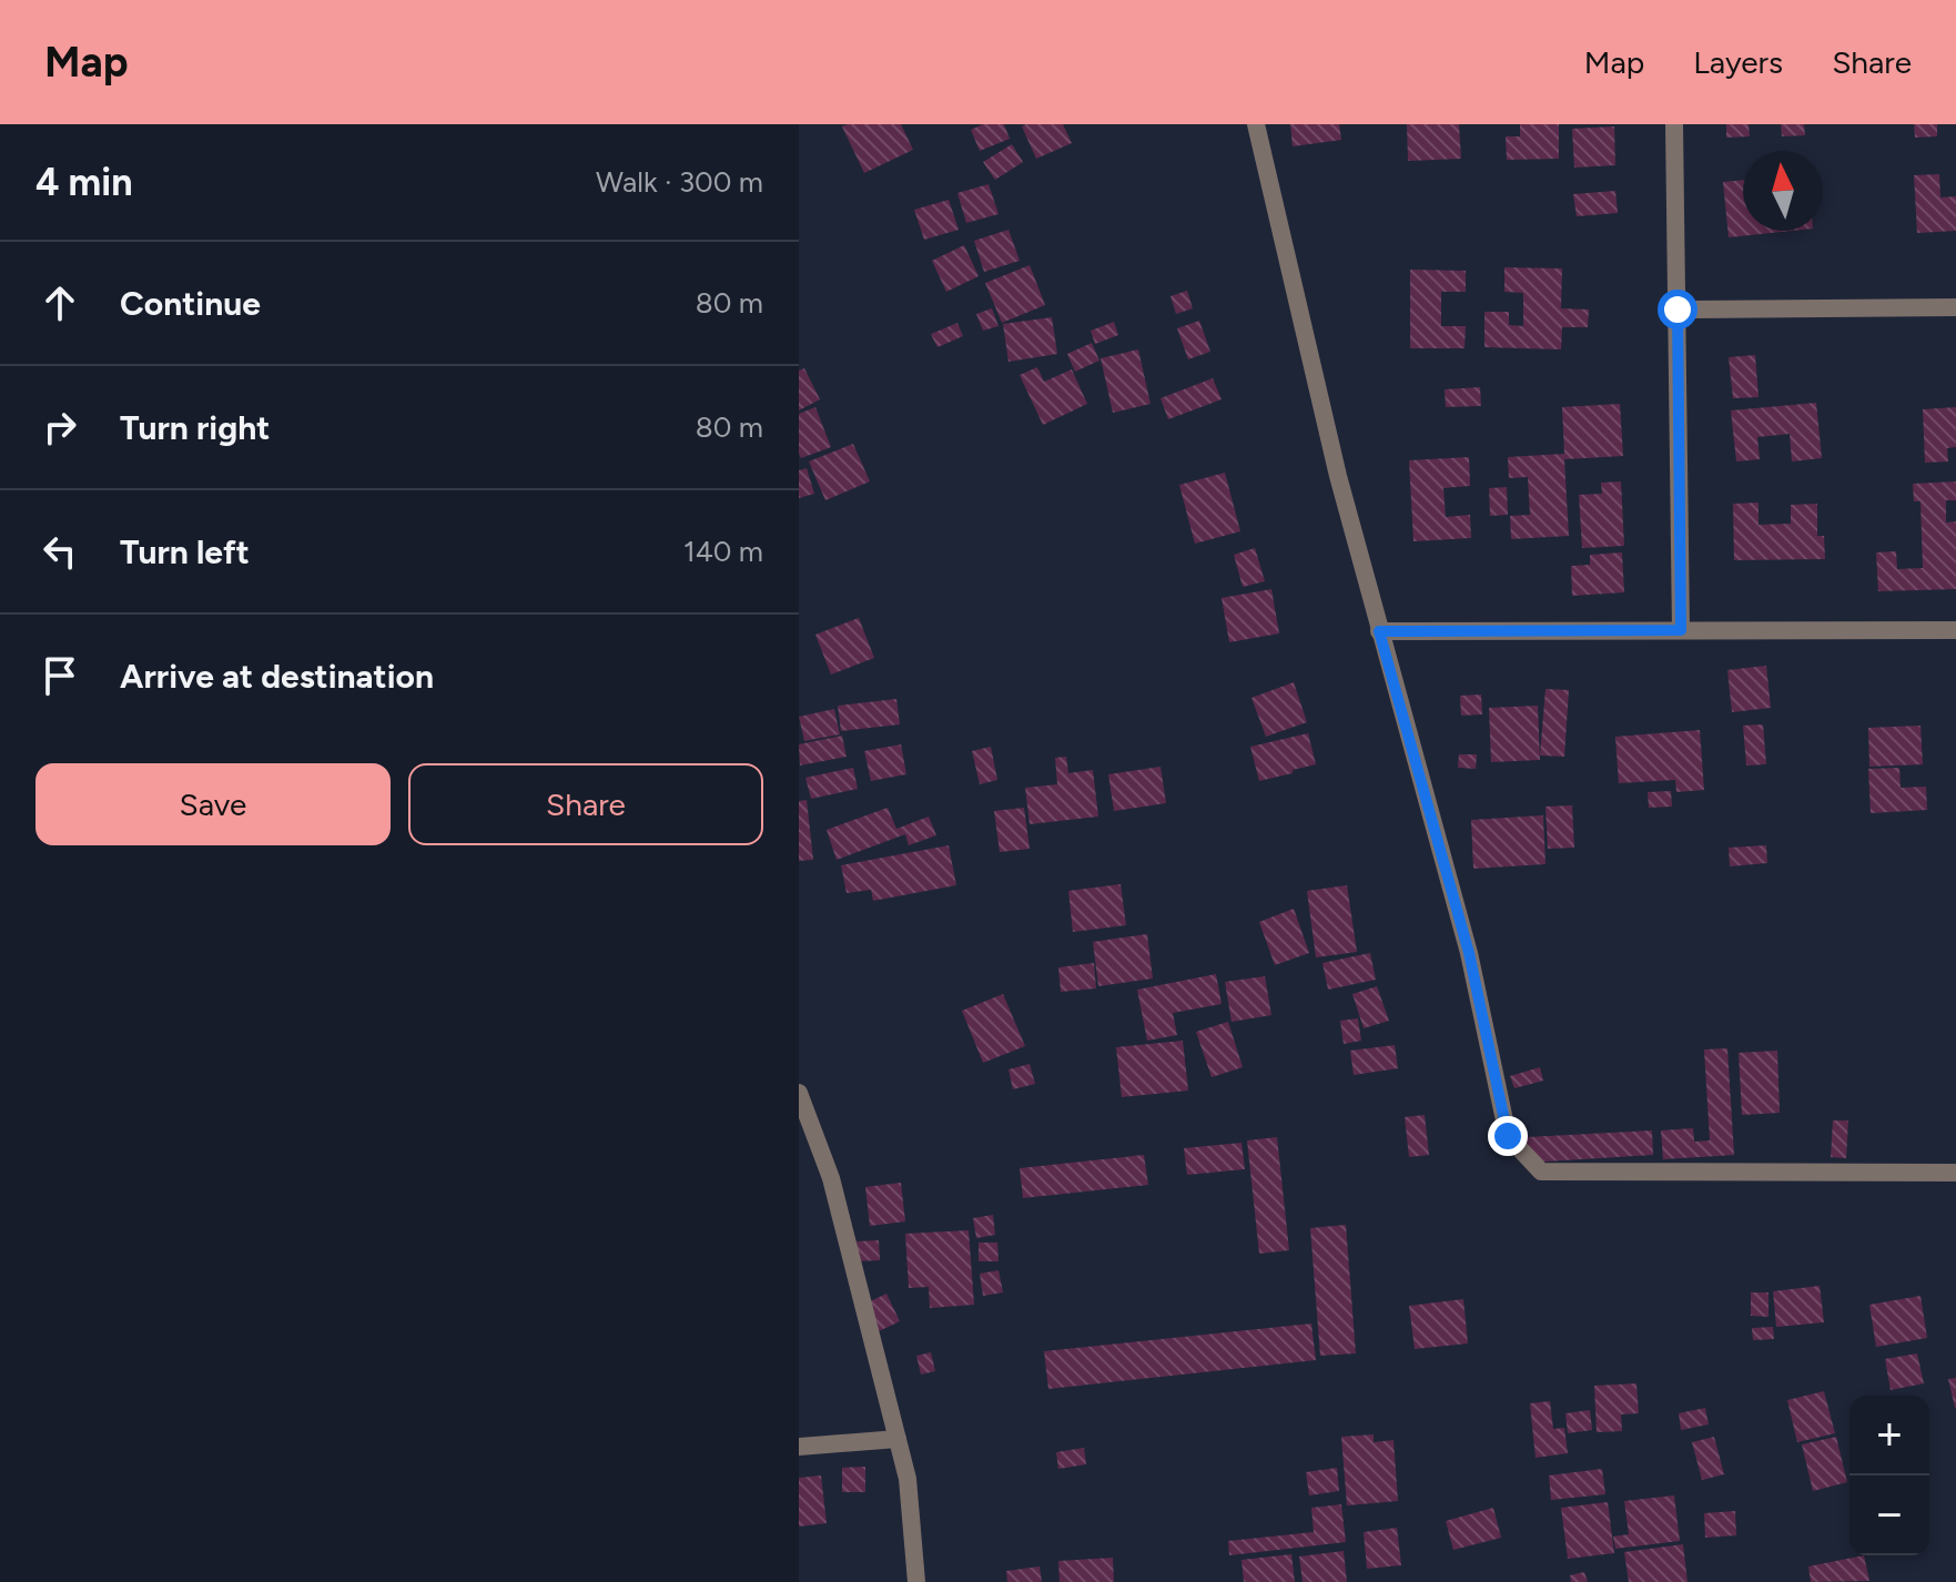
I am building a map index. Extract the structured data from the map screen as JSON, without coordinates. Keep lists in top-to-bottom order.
{
  "north": "top",
  "page": {
    "header": "Map",
    "nav": ["Map", "Layers", "Share"],
    "heading": ["4 min", "Walk · 300 m"],
    "list": [
      ["Continue", "80 m"],
      ["Turn right", "80 m"],
      ["Turn left", "140 m"],
      "Arrive at destination"
    ],
    "buttons": ["Save", "Share"],
    "map_buttons": ["+", "−"]
  }
}
